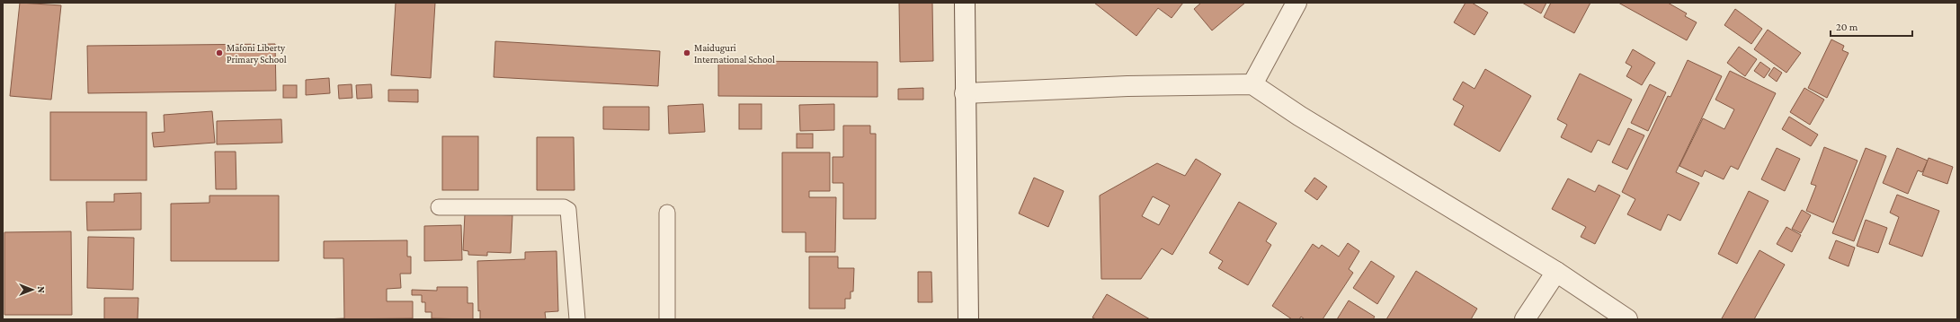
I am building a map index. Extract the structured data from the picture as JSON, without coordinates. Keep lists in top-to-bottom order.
{
  "places": ["Mafoni Liberty Primary School", "Maiduguri International School"],
  "scale_bar": "20 m",
  "north": "right"
}
